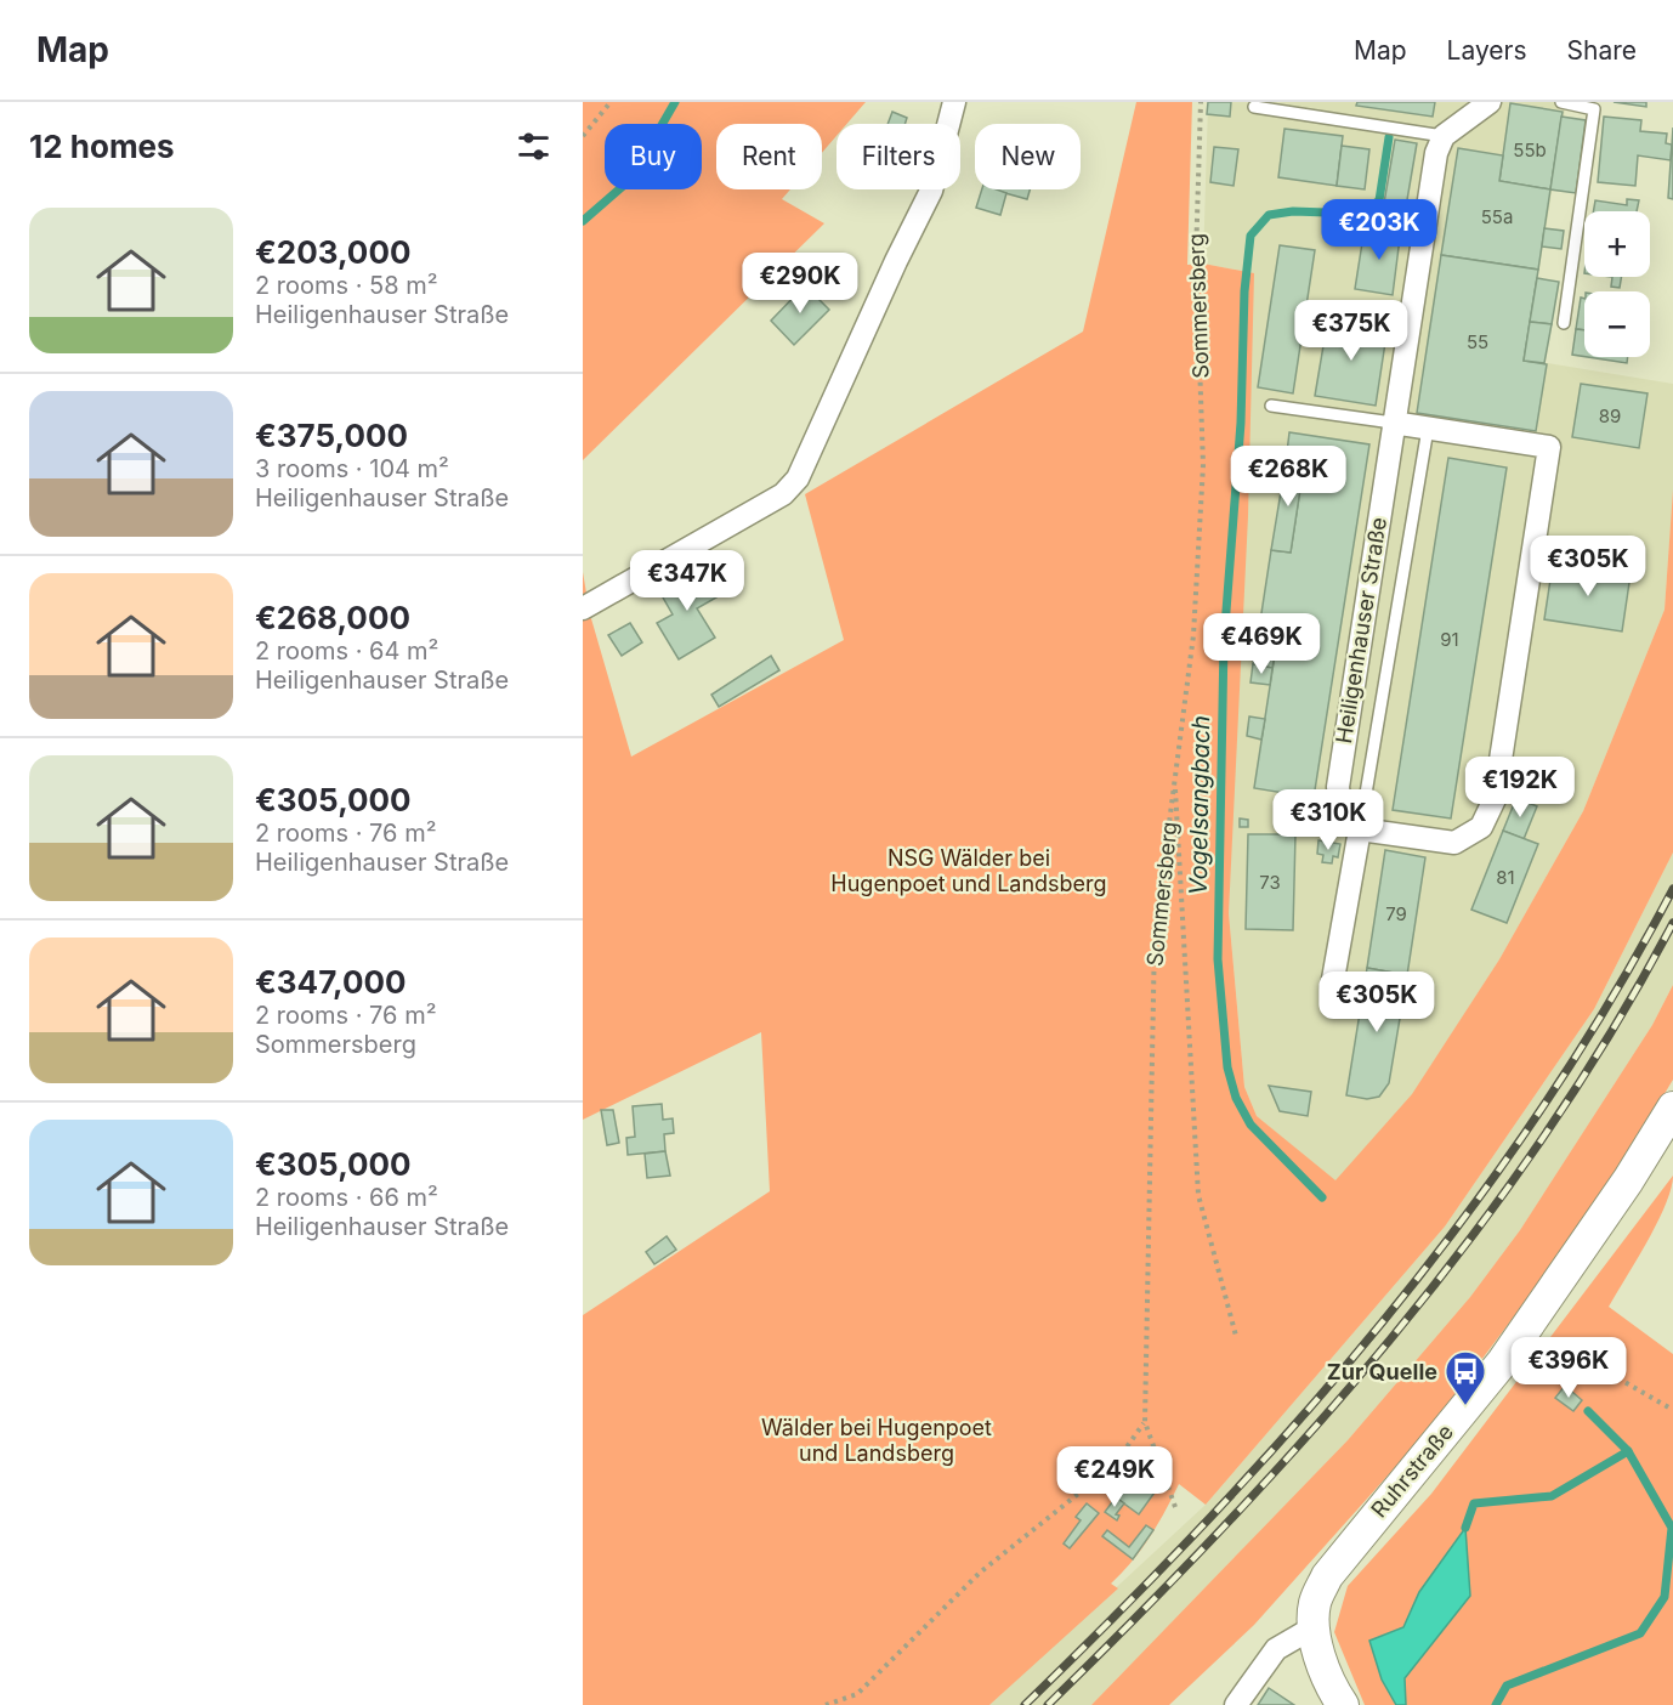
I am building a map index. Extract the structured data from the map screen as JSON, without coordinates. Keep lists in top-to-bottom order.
{
  "streets": {
    "main road": ["Ruhrstraße"],
    "street": ["Heiligenhauser Straße"],
    "path": ["Sommersberg"]
  },
  "water": ["Vogelsangbach"],
  "parks": ["NSG Wälder bei Hugenpoet und Landsberg", "Wälder bei Hugenpoet und Landsberg"],
  "places": {
    "bus stop": ["Zur Quelle"]
  },
  "house_numbers": [
    "55b",
    "55a",
    "55",
    "89",
    "91",
    "81",
    "73",
    "79"
  ],
  "page": {
    "header": "Map",
    "nav": ["Map", "Layers", "Share"],
    "heading": "12 homes",
    "chip": [
      "Buy",
      "Rent",
      "Filters",
      "New"
    ],
    "list": [
      {
        "name": "€203,000",
        "note": "2 rooms · 58 m² · Heiligenhauser Straße"
      },
      {
        "name": "€375,000",
        "note": "3 rooms · 104 m² · Heiligenhauser Straße"
      },
      {
        "name": "€268,000",
        "note": "2 rooms · 64 m² · Heiligenhauser Straße"
      },
      {
        "name": "€305,000",
        "note": "2 rooms · 76 m² · Heiligenhauser Straße"
      },
      {
        "name": "€347,000",
        "note": "2 rooms · 76 m² · Sommersberg"
      },
      {
        "name": "€305,000",
        "note": "2 rooms · 66 m² · Heiligenhauser Straße"
      }
    ],
    "price": [
      "€203K",
      "€290K",
      "€375K",
      "€268K",
      "€305K",
      "€347K",
      "€469K",
      "€192K",
      "€310K",
      "€305K",
      "€396K",
      "€249K"
    ],
    "map_buttons": ["+", "−"]
  }
}
